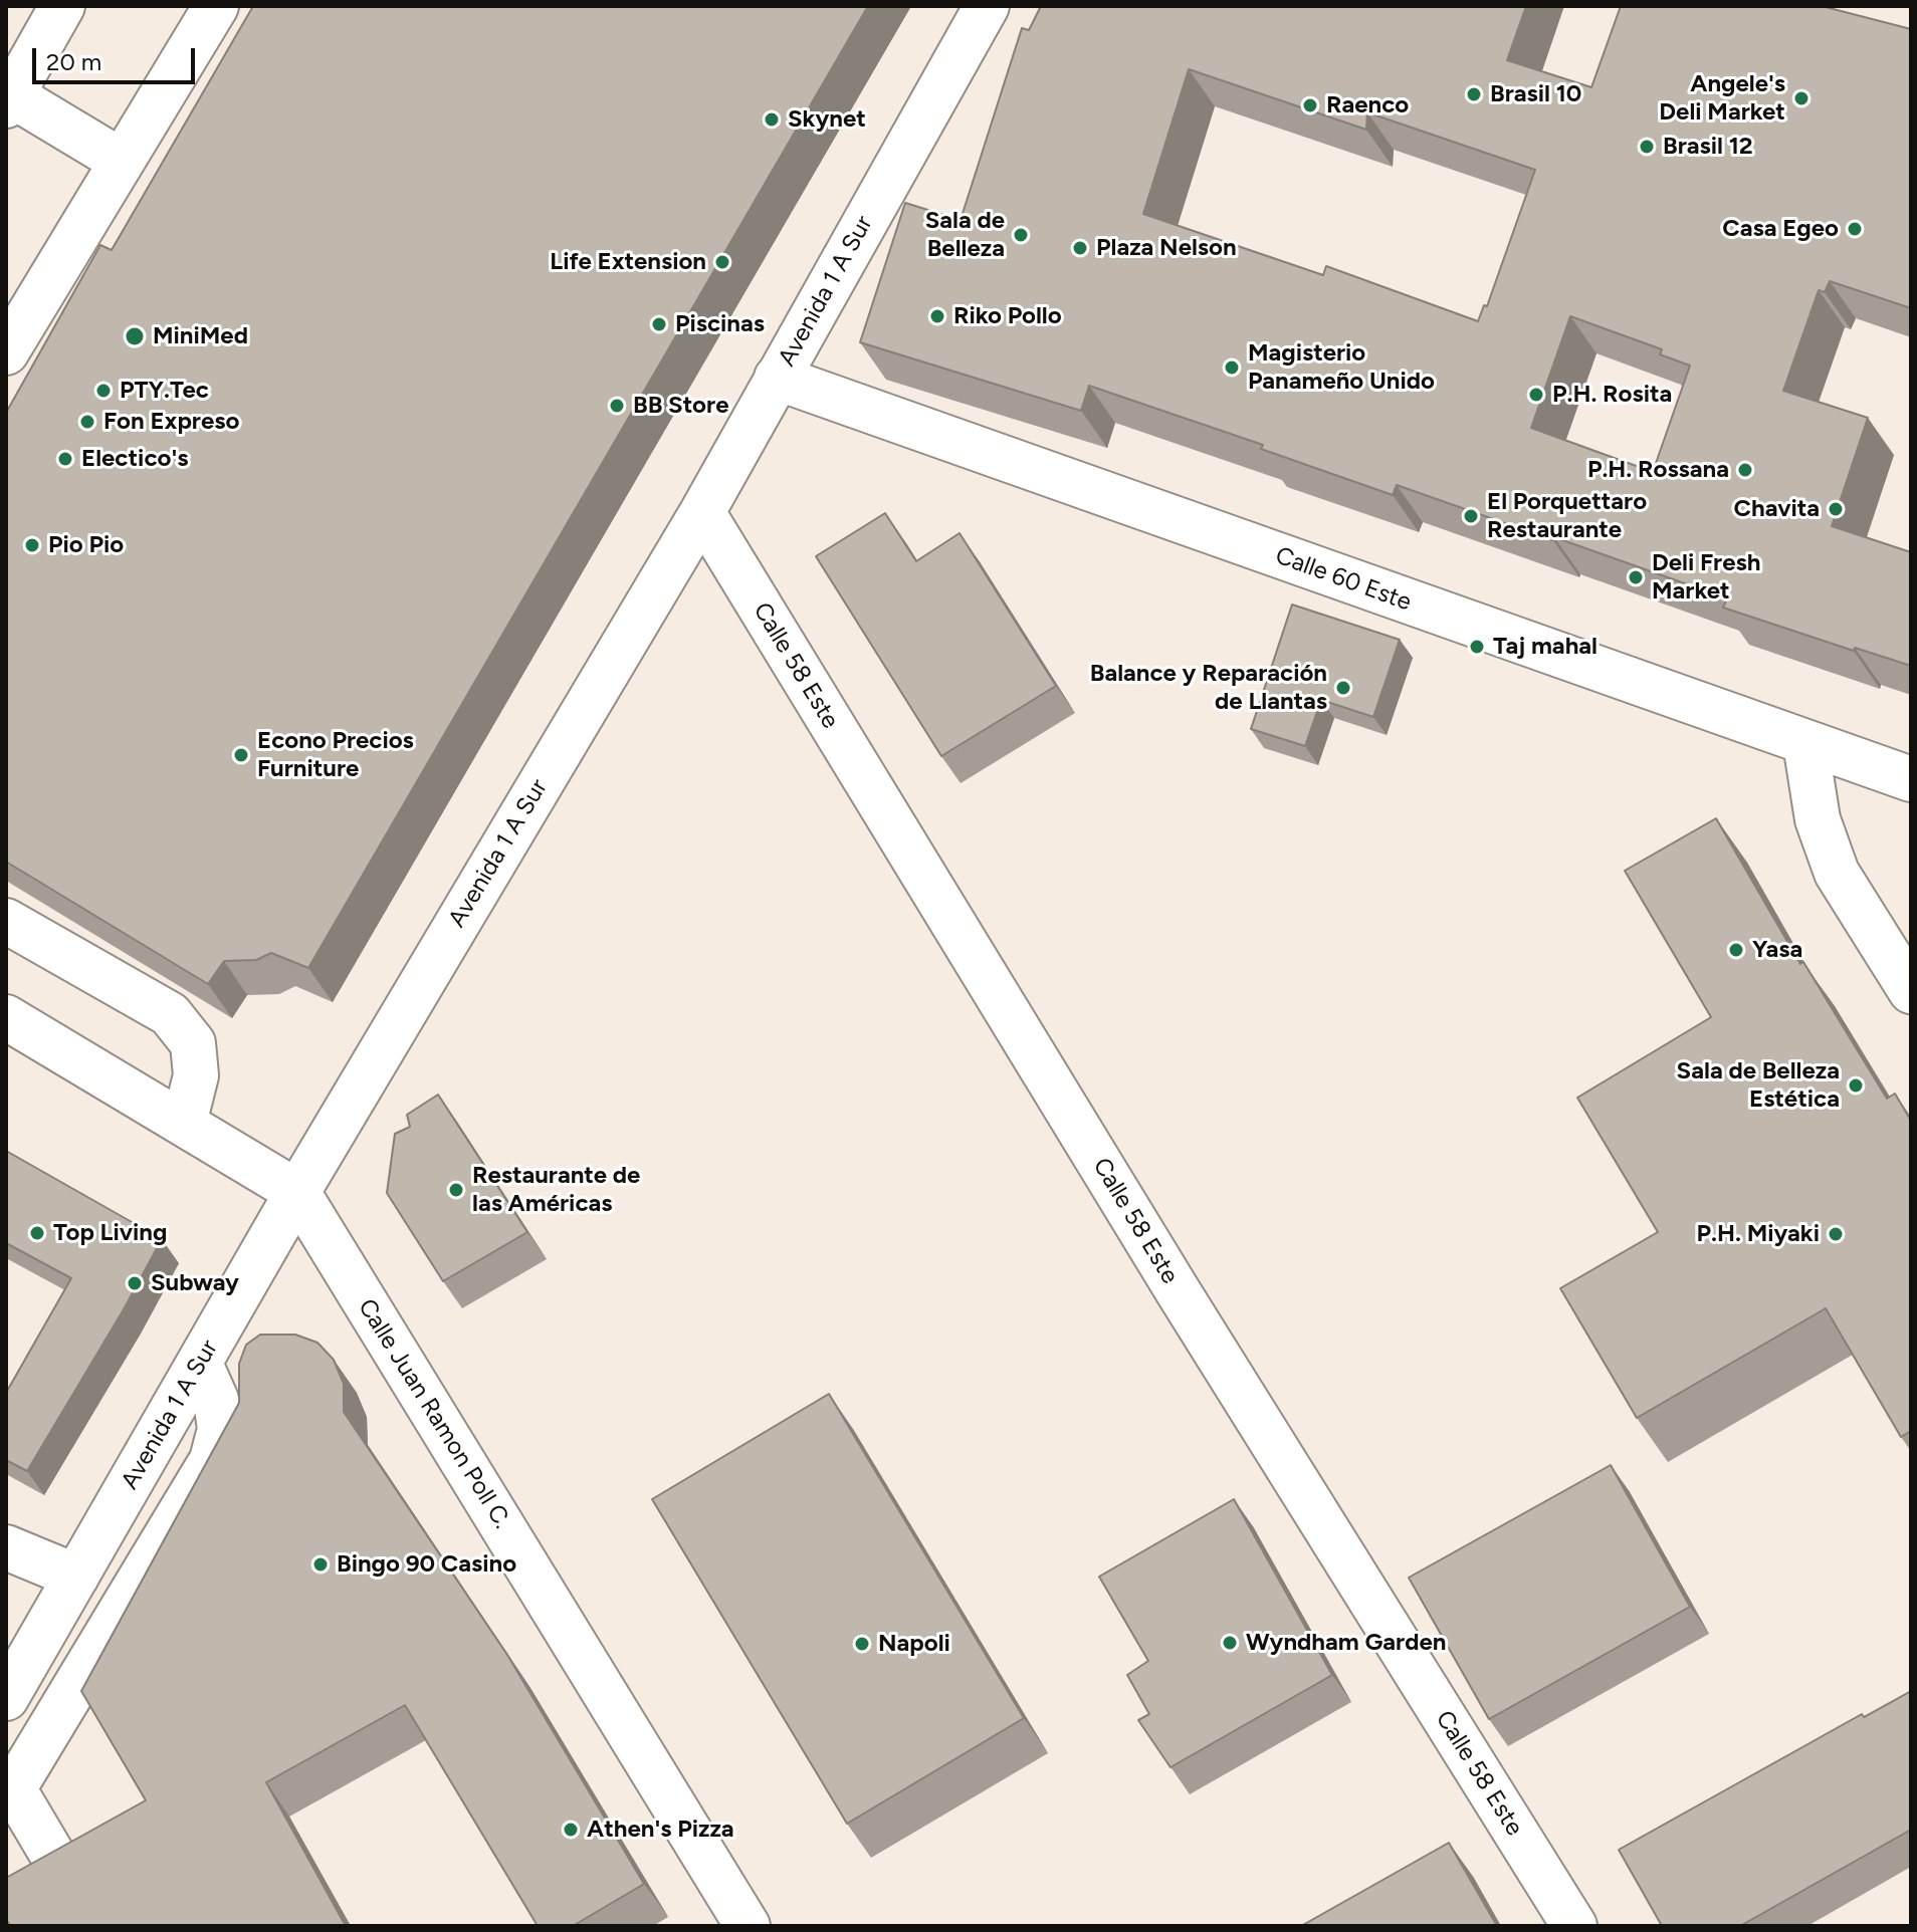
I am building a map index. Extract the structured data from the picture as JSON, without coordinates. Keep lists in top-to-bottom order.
{
  "streets": {
    "street": [
      "Avenida 1 A Sur",
      "Calle 60 Este",
      "Calle 58 Este",
      "Calle Juan Ramon Poll C."
    ]
  },
  "crossings": [
    ["Avenida 1 A Sur", "Calle 60 Este"],
    ["Avenida 1 A Sur", "Calle 58 Este"],
    ["Avenida 1 A Sur", "Calle Juan Ramon Poll C."]
  ],
  "places": [
    "Brasil 10",
    "Angele's Deli Market",
    "Raenco",
    "Skynet",
    "Brasil 12",
    "Casa Egeo",
    "Sala de Belleza",
    "Plaza Nelson",
    "Life Extension",
    "Riko Pollo",
    "Piscinas",
    "MiniMed",
    "Magisterio Panameño Unido",
    "PTY.Tec",
    "P.H. Rosita",
    "BB Store",
    "Fon Expreso",
    "Electico's",
    "P.H. Rossana",
    "Chavita",
    "El Porquettaro Restaurante",
    "Pio Pio",
    "Deli Fresh Market",
    "Taj mahal",
    "Balance y Reparación de Llantas",
    "Econo Precios Furniture",
    "Yasa",
    "Sala de Belleza Estética",
    "Restaurante de las Américas",
    "Top Living",
    "P.H. Miyaki",
    "Subway",
    "Bingo 90 Casino",
    "Wyndham Garden",
    "Napoli",
    "Athen's Pizza"
  ],
  "scale_bar": "20 m"
}
